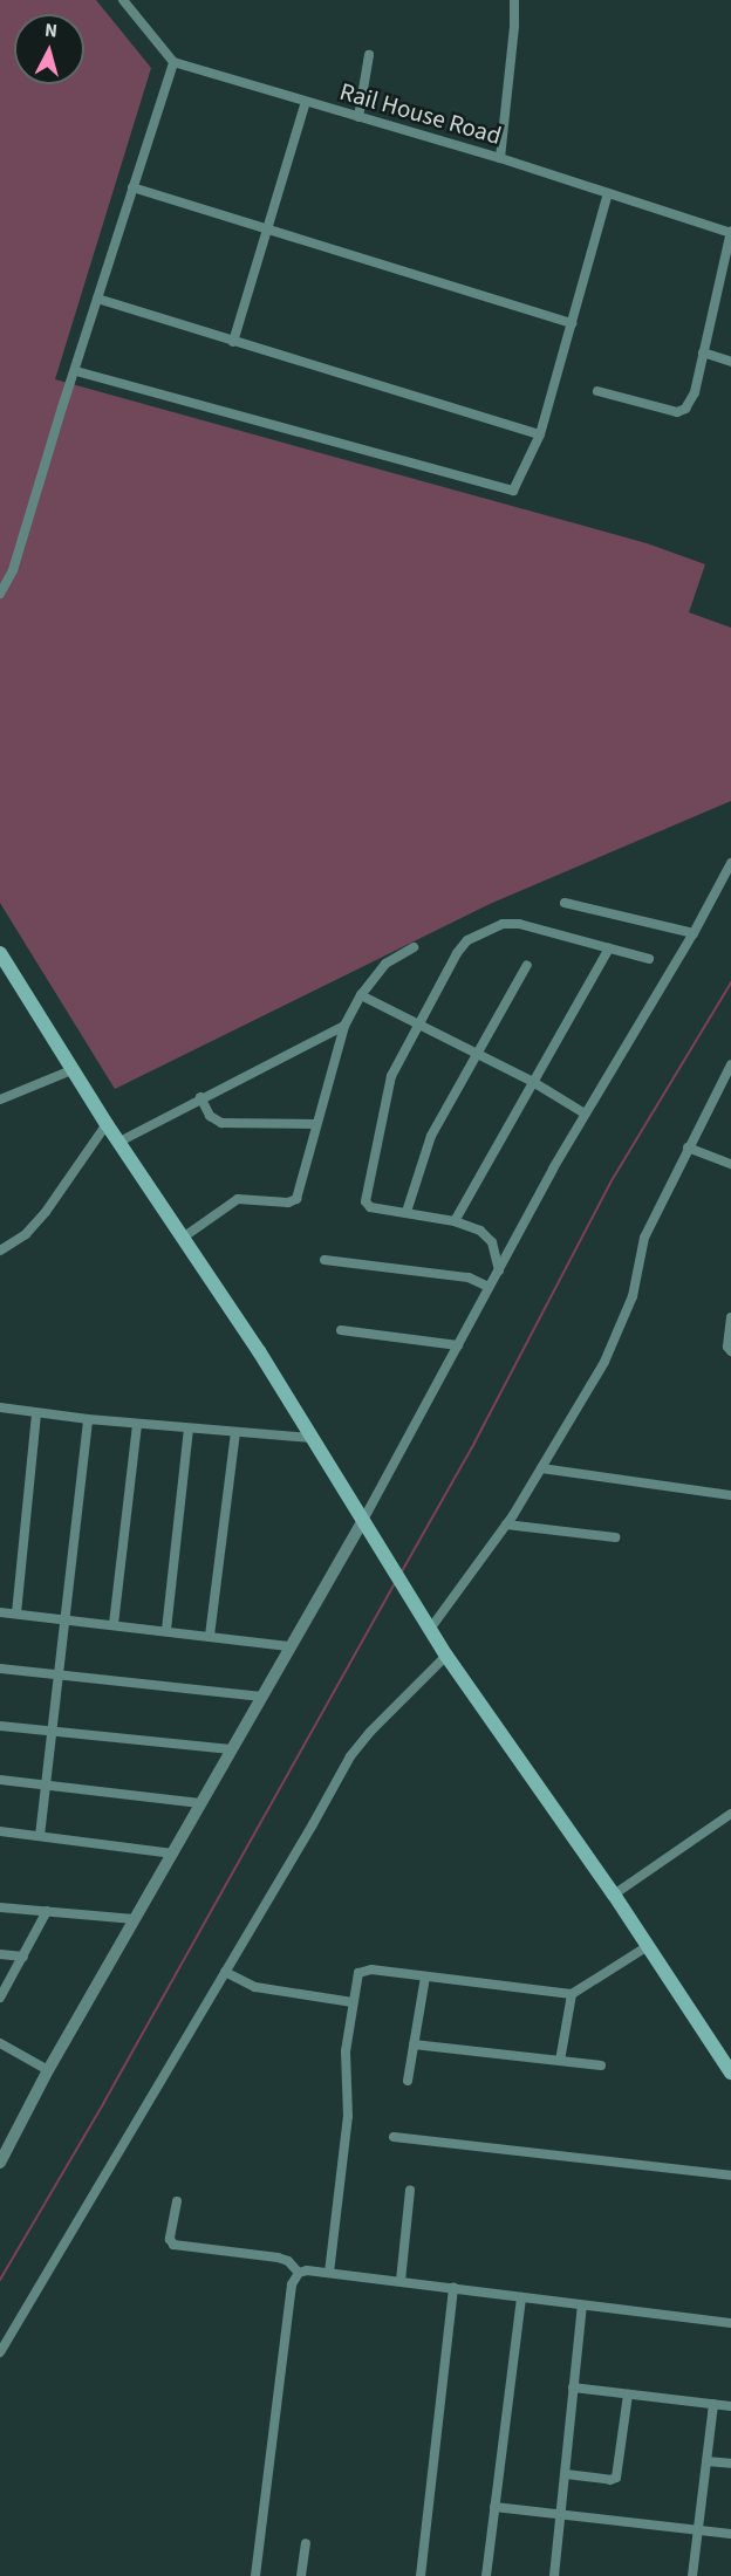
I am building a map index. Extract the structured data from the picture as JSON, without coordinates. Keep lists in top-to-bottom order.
{
  "streets": {
    "street": ["Rail House Road"]
  },
  "north": "top"
}
